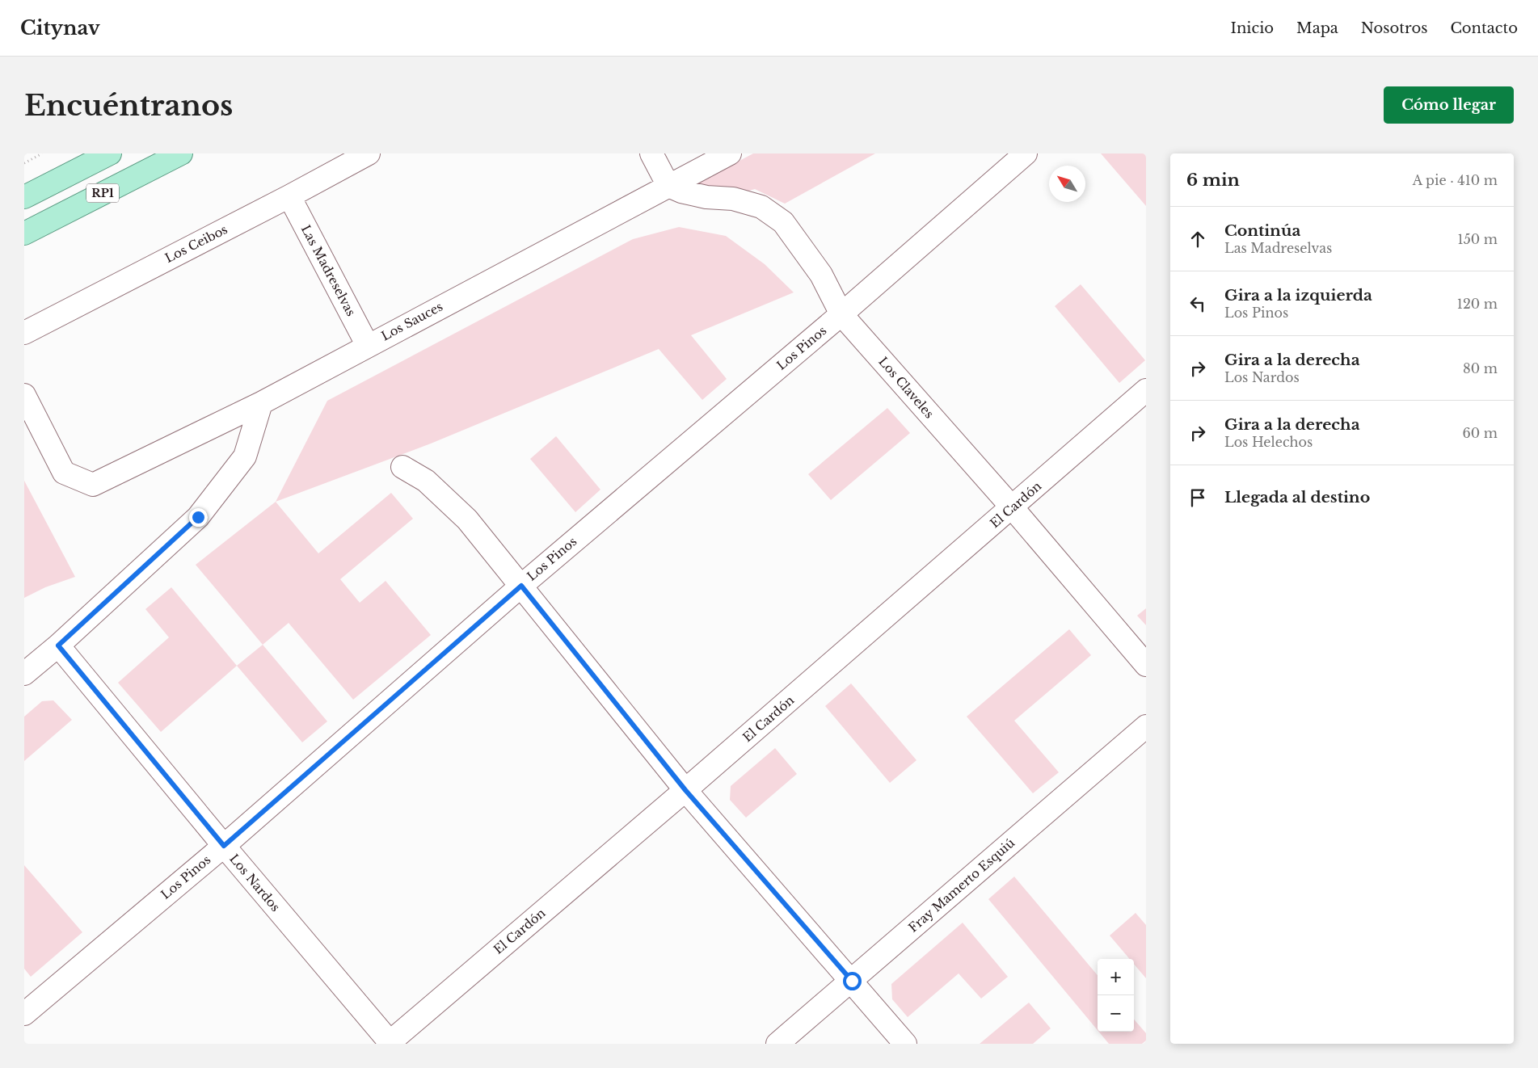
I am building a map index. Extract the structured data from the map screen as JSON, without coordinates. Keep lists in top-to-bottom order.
{
  "streets": {
    "main road": ["RP1"],
    "street": [
      "Los Ceibos",
      "Las Madreselvas",
      "Los Sauces",
      "Los Pinos",
      "Los Claveles",
      "El Cardón",
      "Los Nardos",
      "Fray Mamerto Esquiú"
    ]
  },
  "crossings": [
    ["Los Ceibos", "Las Madreselvas"],
    ["Las Madreselvas", "Los Sauces"],
    ["Los Sauces", "Los Claveles"],
    ["Los Pinos", "Los Claveles"],
    ["Los Pinos", "Los Nardos"],
    ["Los Claveles", "El Cardón"],
    ["El Cardón", "Los Nardos"]
  ],
  "north": "top left",
  "page": {
    "header": "Citynav",
    "nav": [
      "Inicio",
      "Mapa",
      "Nosotros",
      "Contacto"
    ],
    "buttons": "Cómo llegar",
    "title": "Encuéntranos",
    "heading": ["6 min", "A pie · 410 m"],
    "list": [
      ["Continúa", "Las Madreselvas", "150 m"],
      ["Gira a la izquierda", "Los Pinos", "120 m"],
      ["Gira a la derecha", "Los Nardos", "80 m"],
      ["Gira a la derecha", "Los Helechos", "60 m"],
      "Llegada al destino"
    ],
    "map_buttons": ["+", "−"]
  }
}
